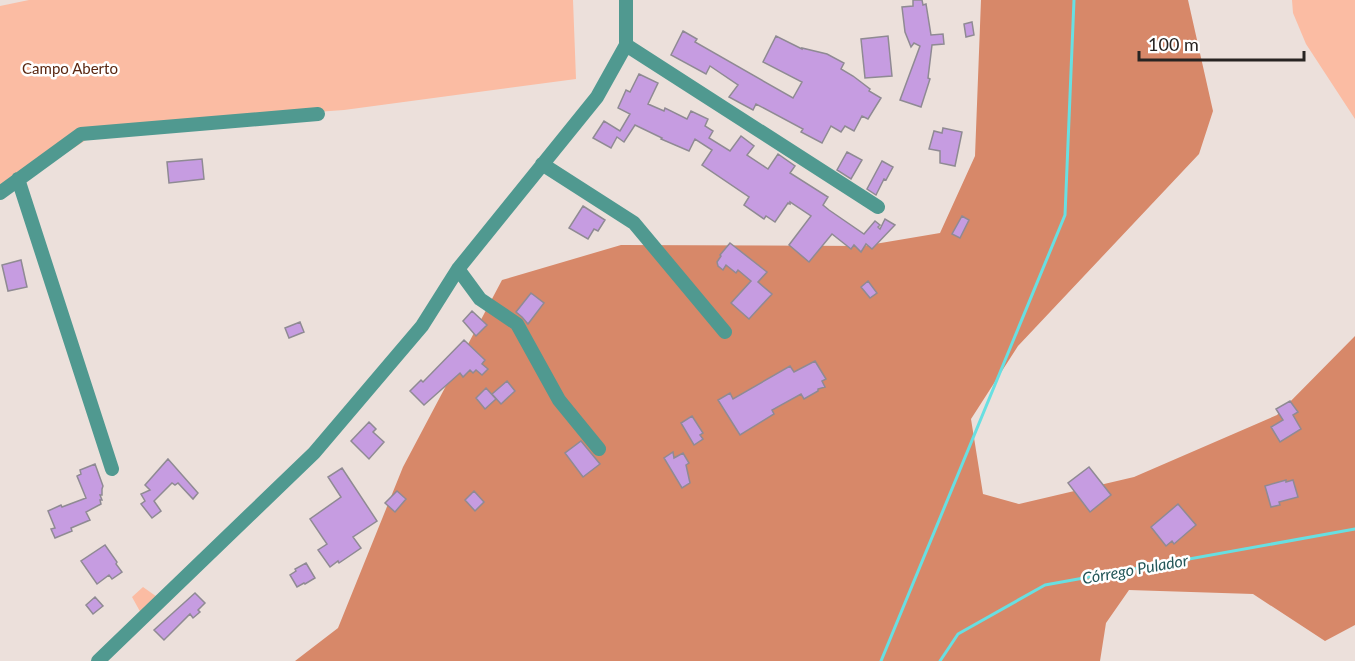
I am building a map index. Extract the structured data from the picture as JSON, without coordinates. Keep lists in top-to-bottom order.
{
  "water": ["Córrego Pulador"],
  "parks": ["Campo Aberto"],
  "scale_bar": "100 m"
}
